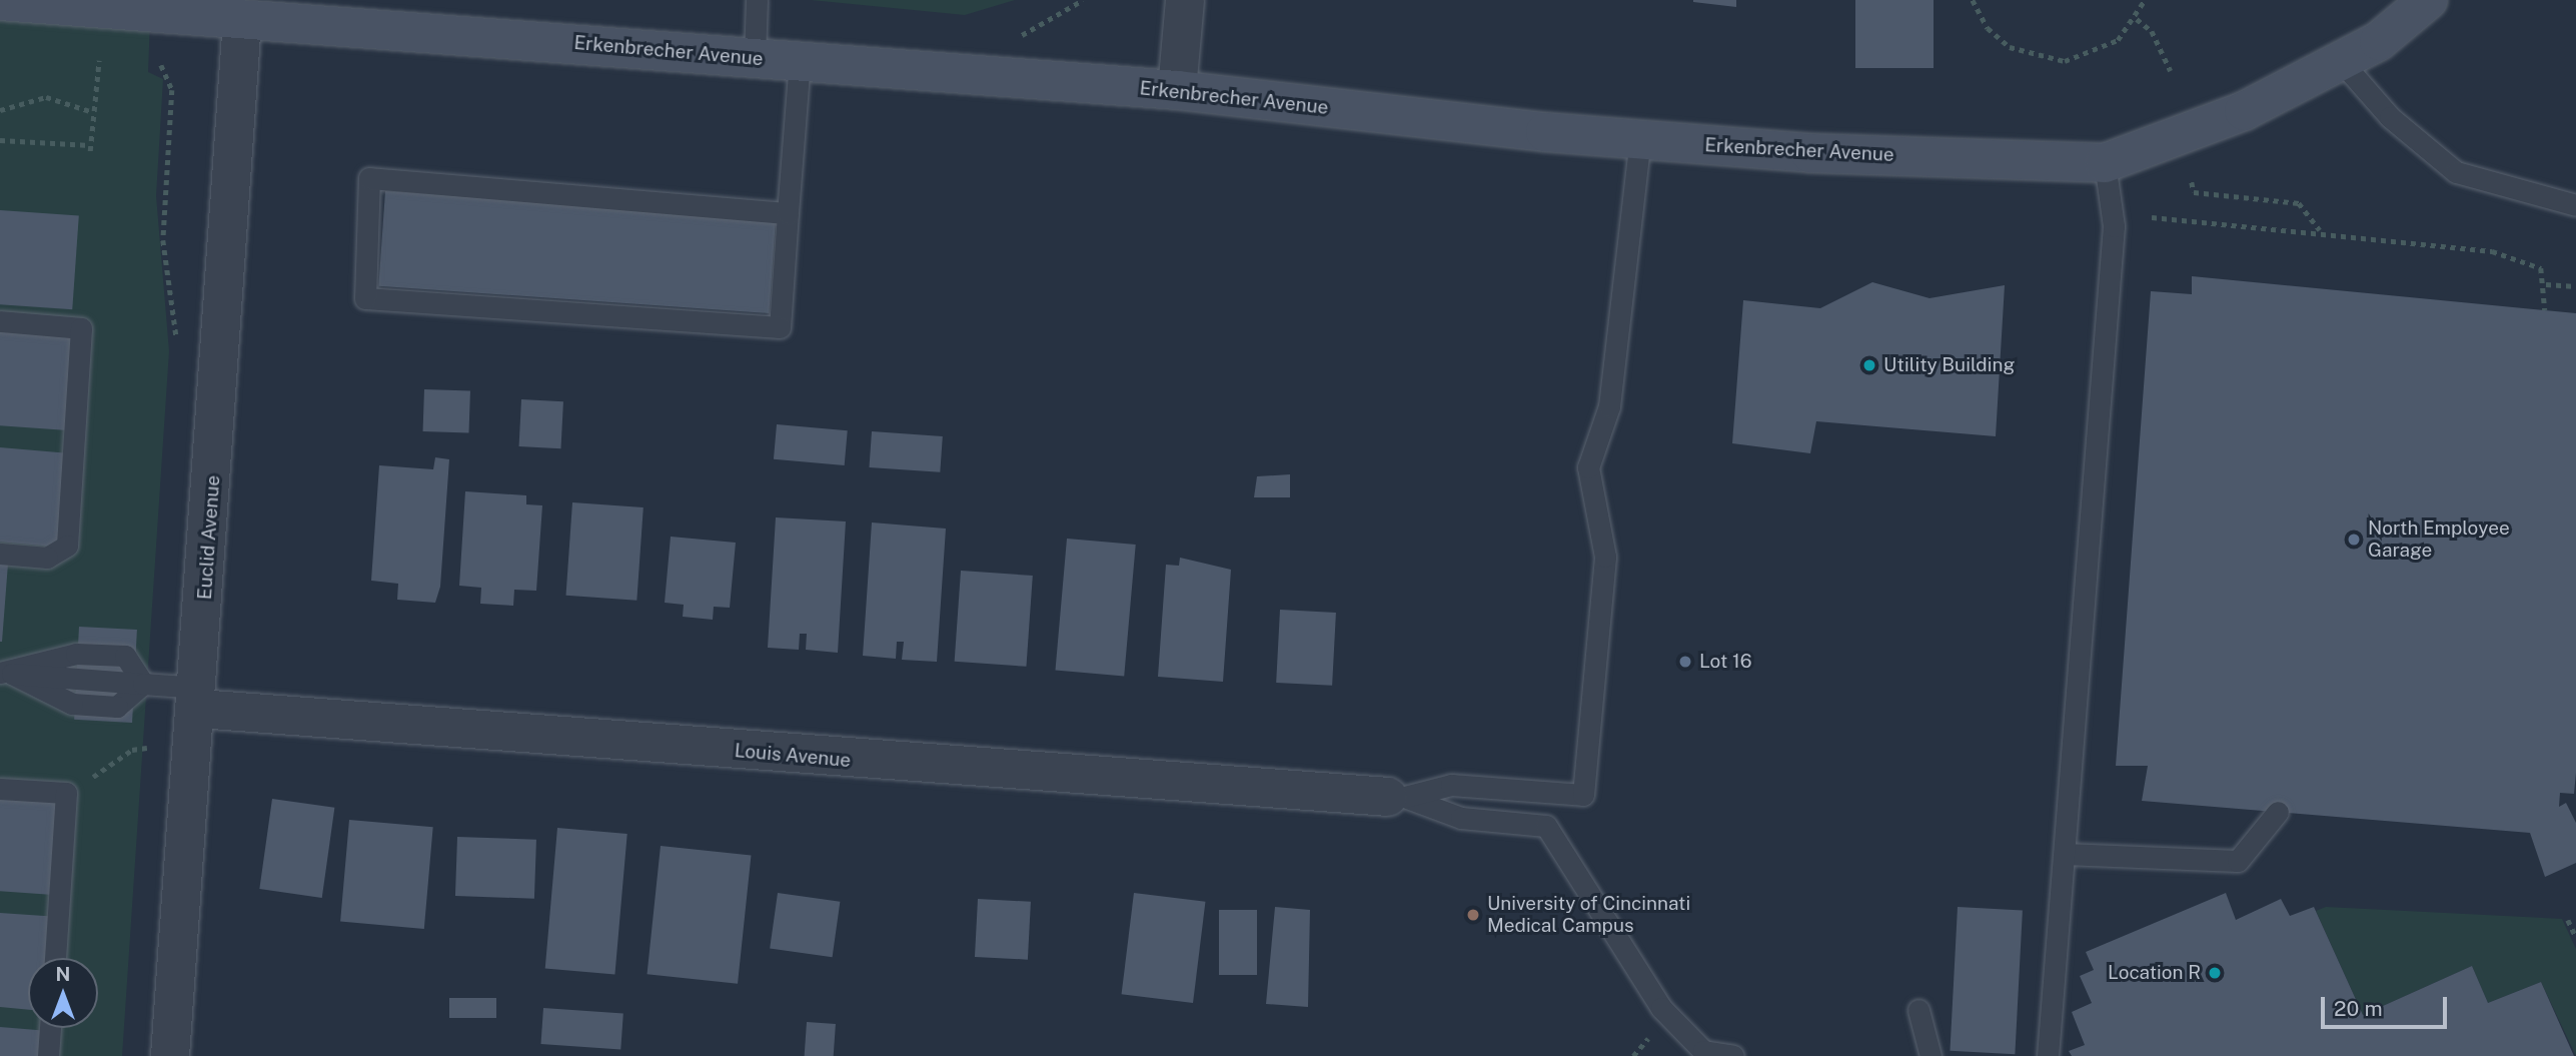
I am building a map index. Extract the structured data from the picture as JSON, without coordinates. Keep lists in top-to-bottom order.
{
  "streets": {
    "street": ["Erkenbrecher Avenue", "Euclid Avenue", "Louis Avenue"]
  },
  "crossings": [
    ["Erkenbrecher Avenue", "Euclid Avenue"],
    ["Euclid Avenue", "Louis Avenue"]
  ],
  "places": [
    "Utility Building",
    "North Employee Garage",
    "Lot 16",
    "University of Cincinnati Medical Campus",
    "Location R"
  ],
  "scale_bar": "20 m",
  "north": "top"
}
